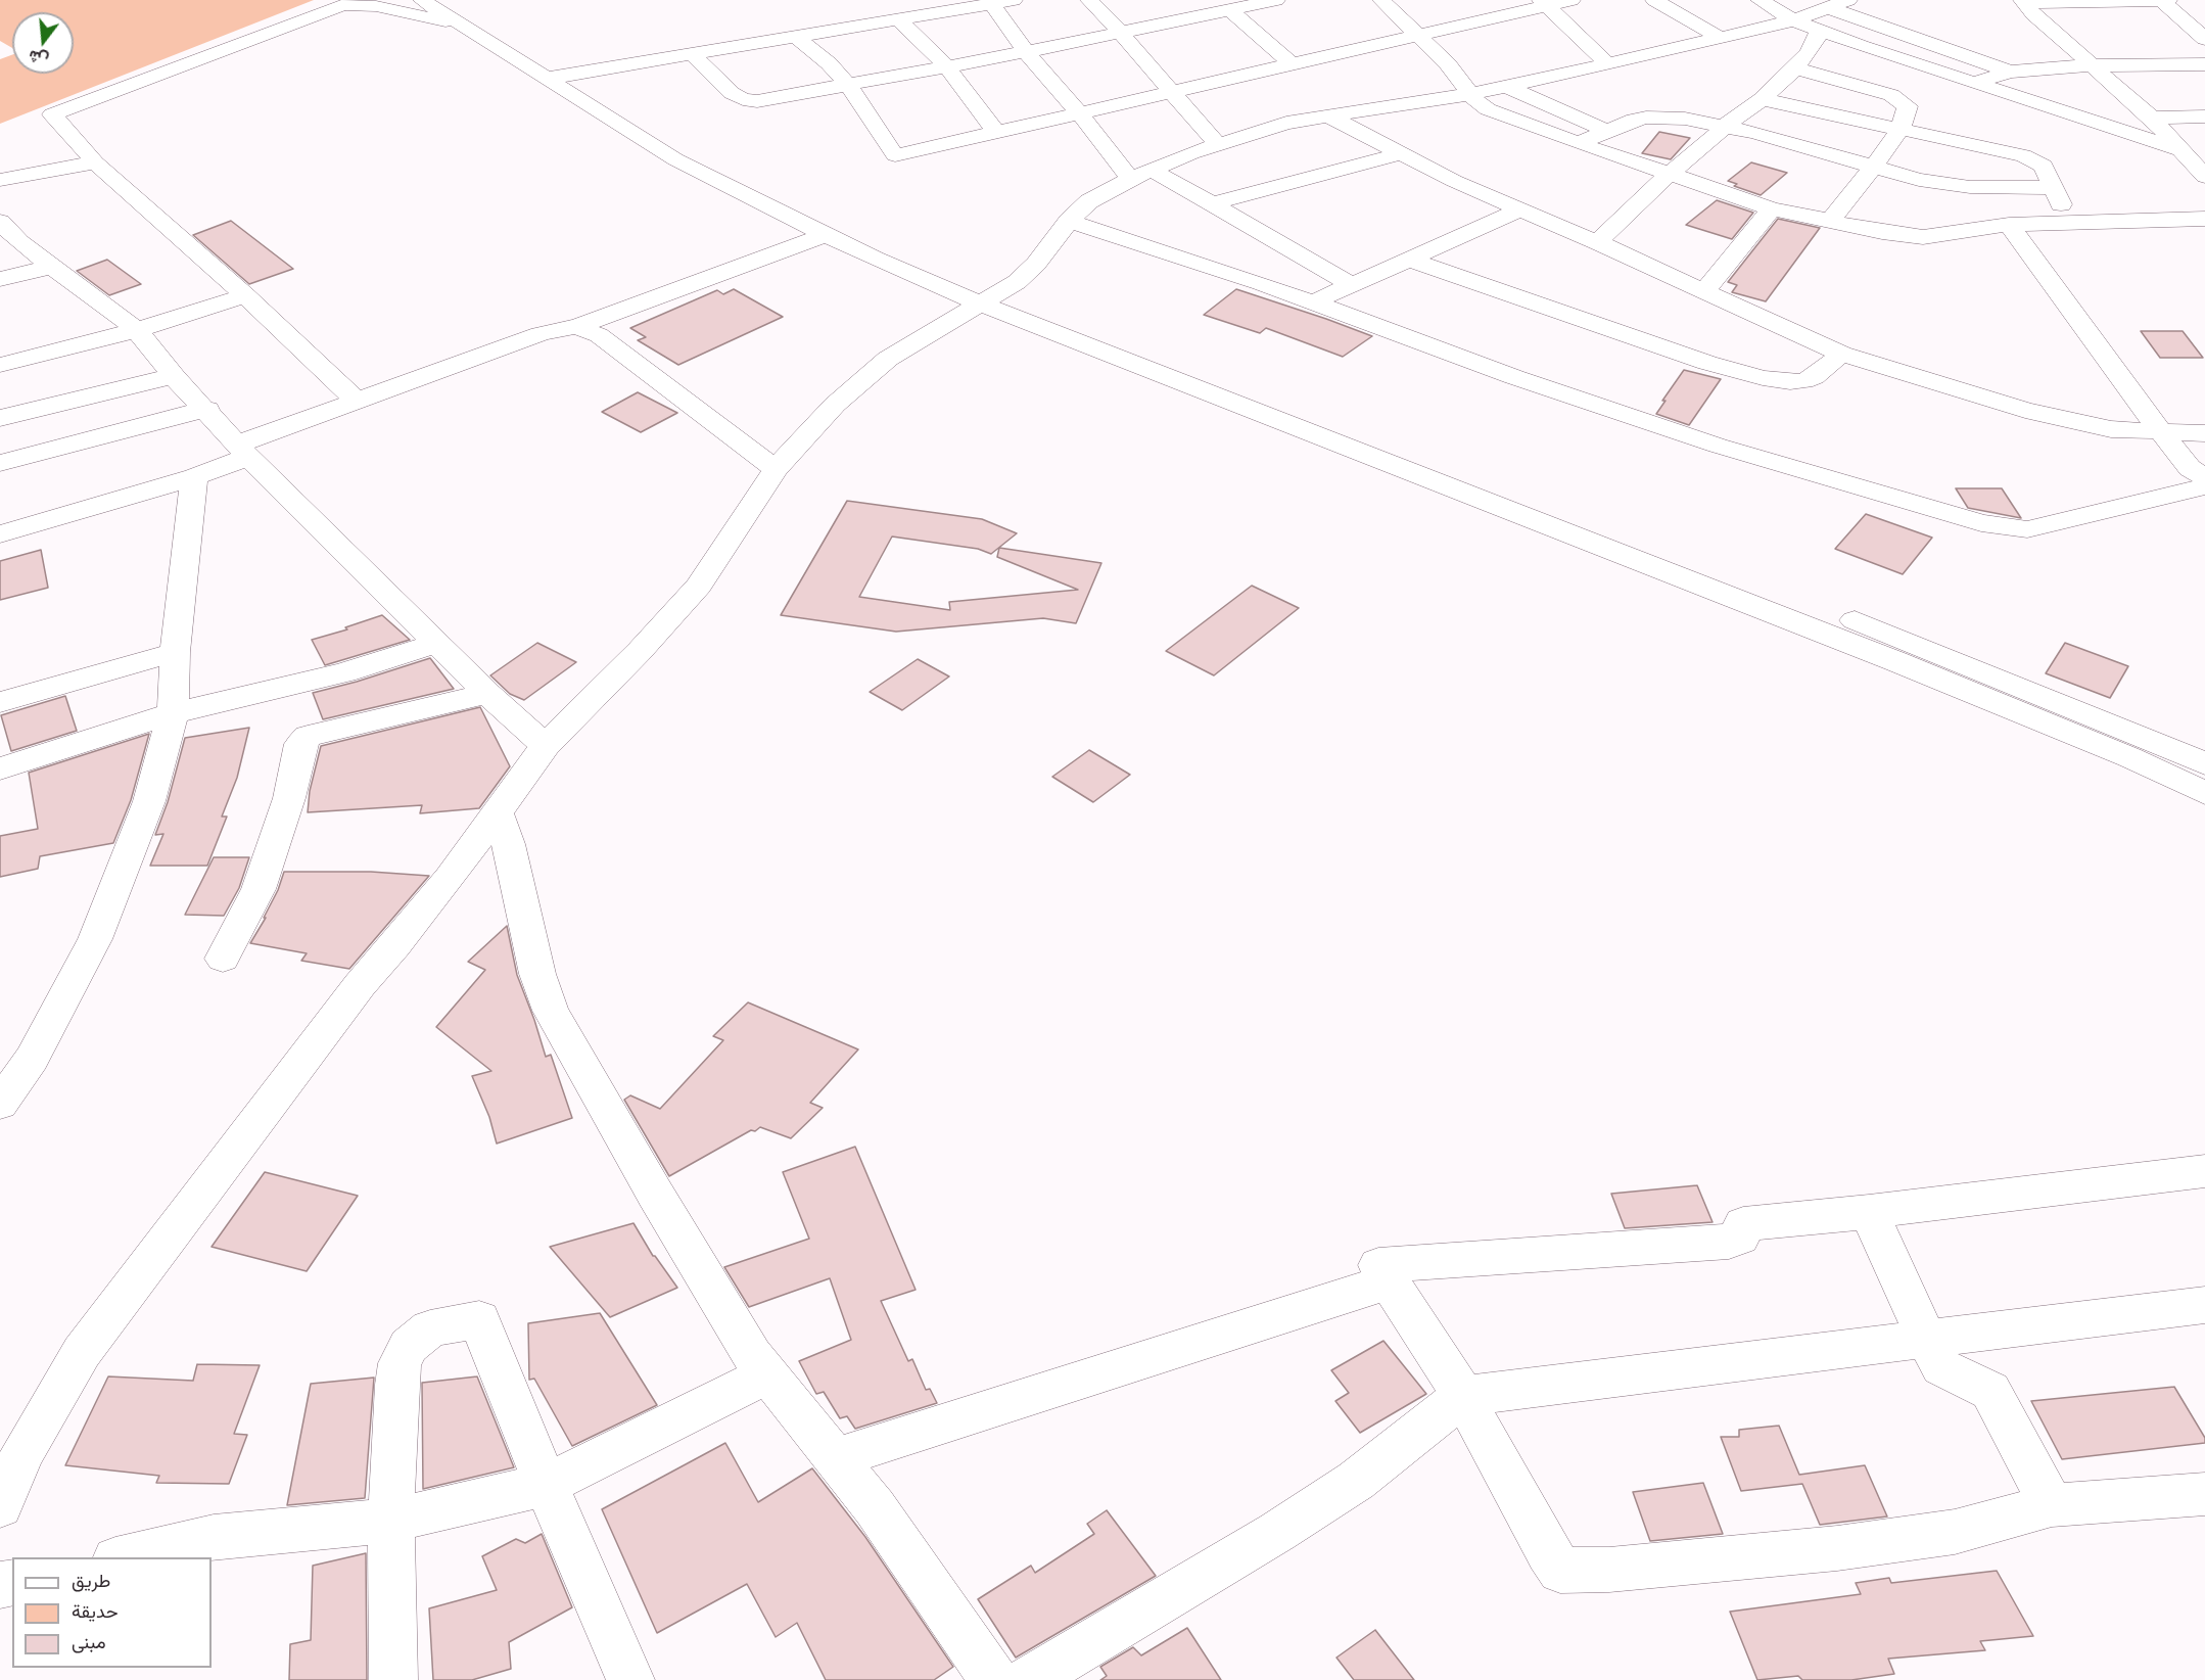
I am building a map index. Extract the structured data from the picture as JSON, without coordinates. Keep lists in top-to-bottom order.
{
  "legend": ["طريق", "حديقة", "مبنى"],
  "north": "bottom"
}
